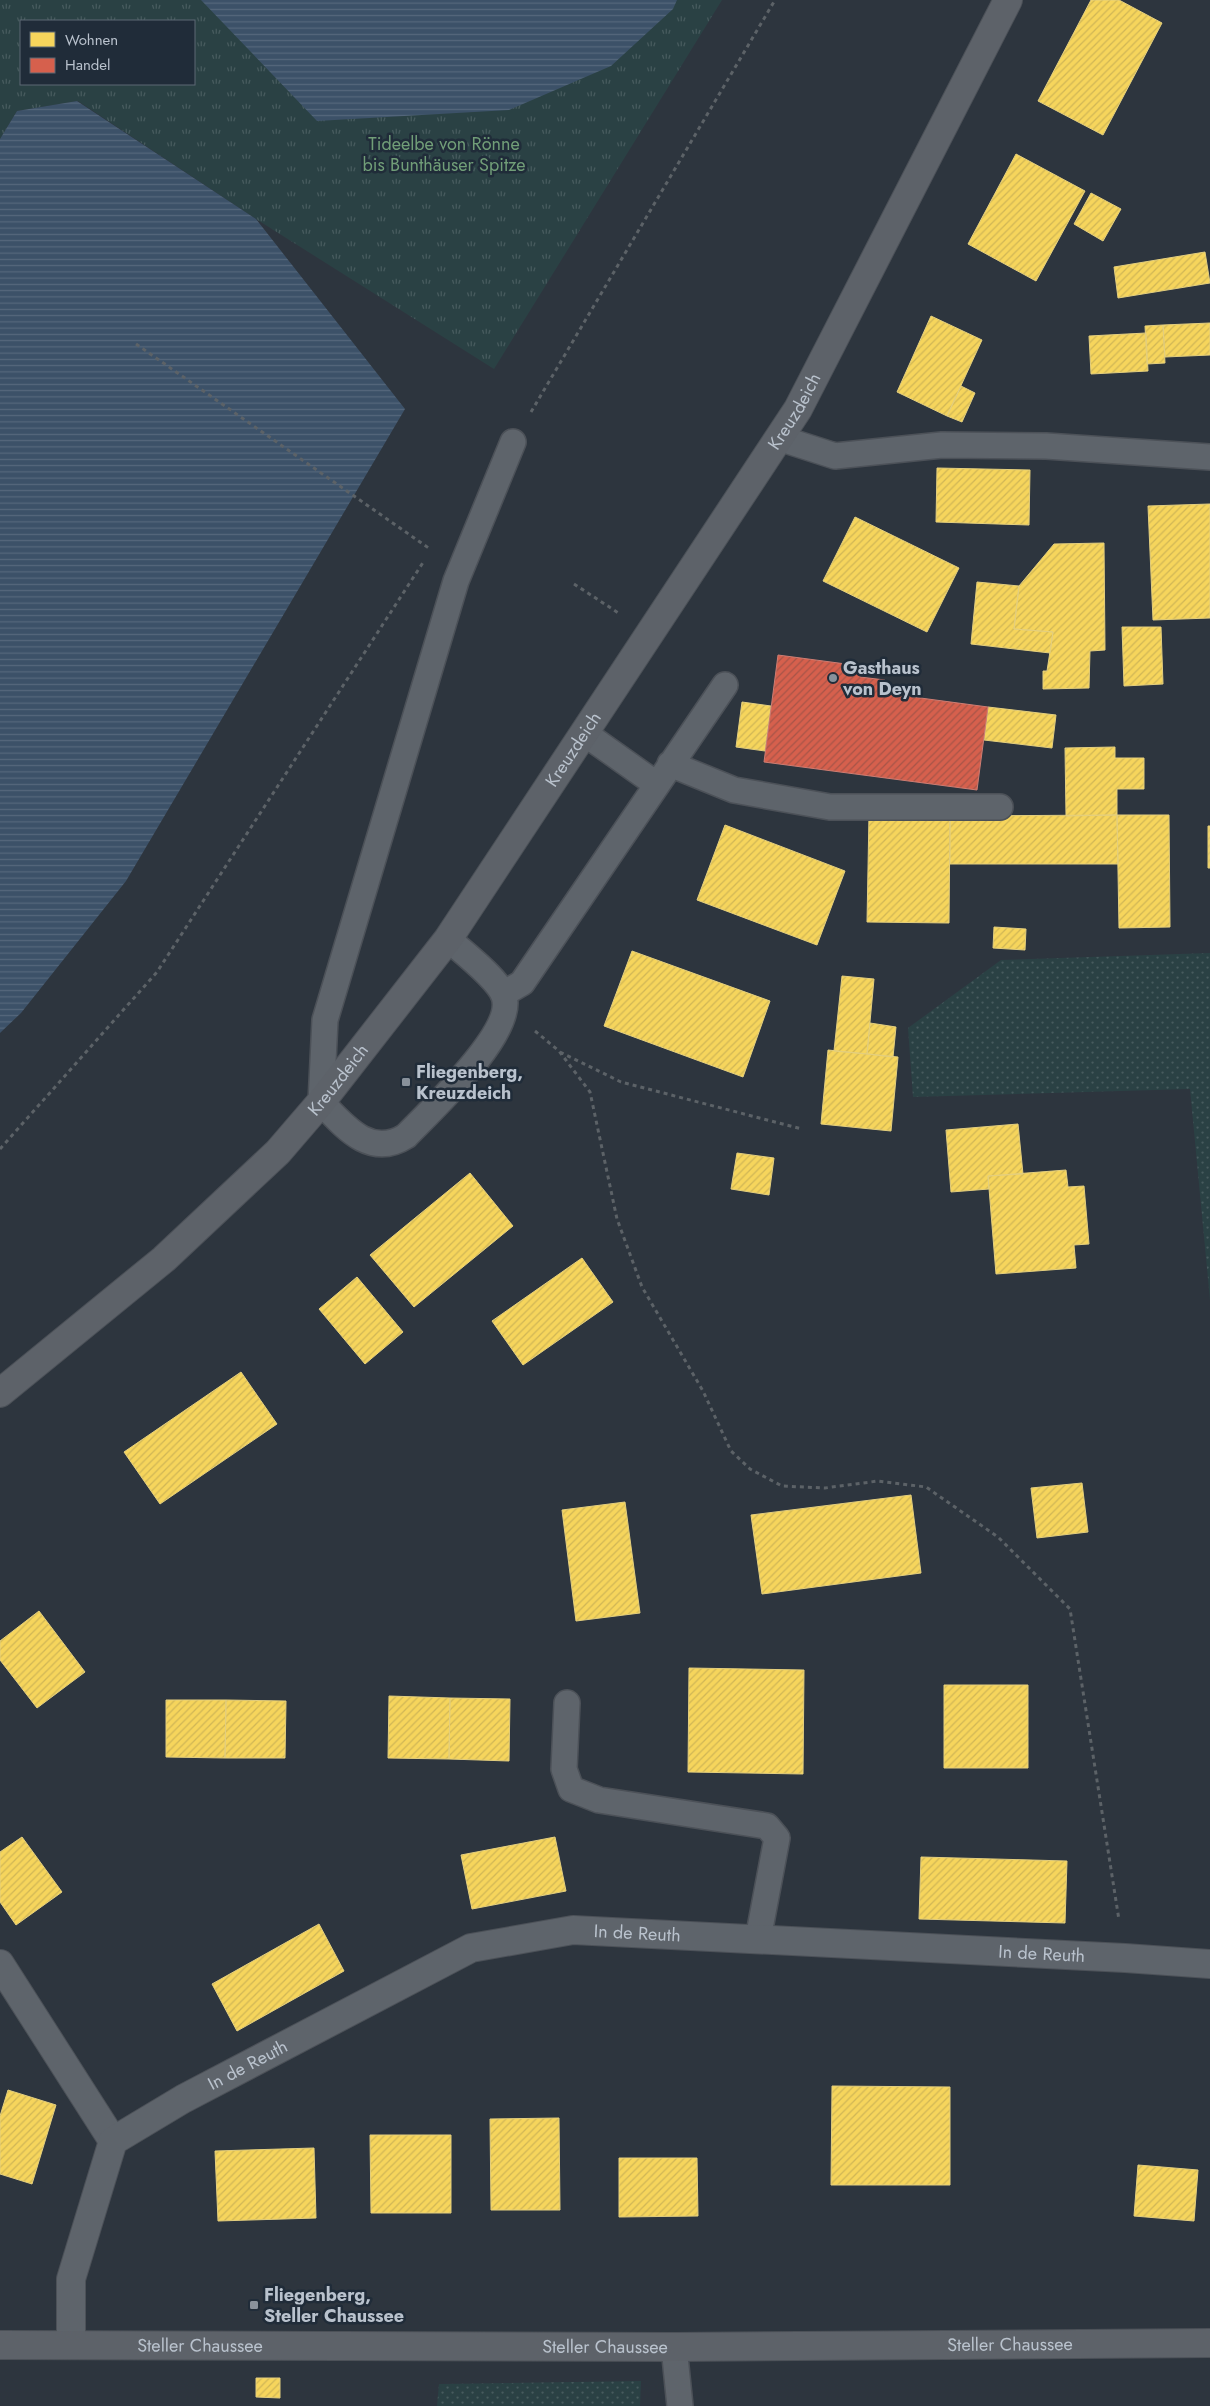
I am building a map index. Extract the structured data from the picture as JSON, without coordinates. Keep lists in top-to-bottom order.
{
  "streets": {
    "street": ["Kreuzdeich", "In de Reuth", "Steller Chaussee"]
  },
  "parks": ["Tideelbe von Rönne bis Bunthäuser Spitze"],
  "places": {
    "other": ["Gasthaus von Deyn"],
    "transit": ["Fliegenberg, Kreuzdeich", "Fliegenberg, Steller Chaussee"]
  },
  "legend": ["Wohnen", "Handel"]
}
